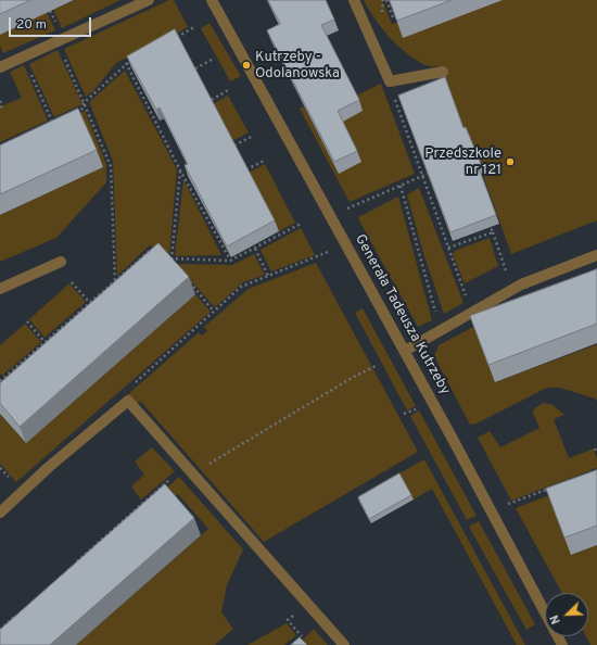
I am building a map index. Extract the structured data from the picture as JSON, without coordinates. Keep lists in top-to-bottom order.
{
  "streets": {
    "street": ["Generała Tadeusza Kutrzeby"]
  },
  "places": ["Kutrzeby - Odolanowska", "Przedszkole nr 121"],
  "scale_bar": "20 m",
  "north": "bottom left"
}
